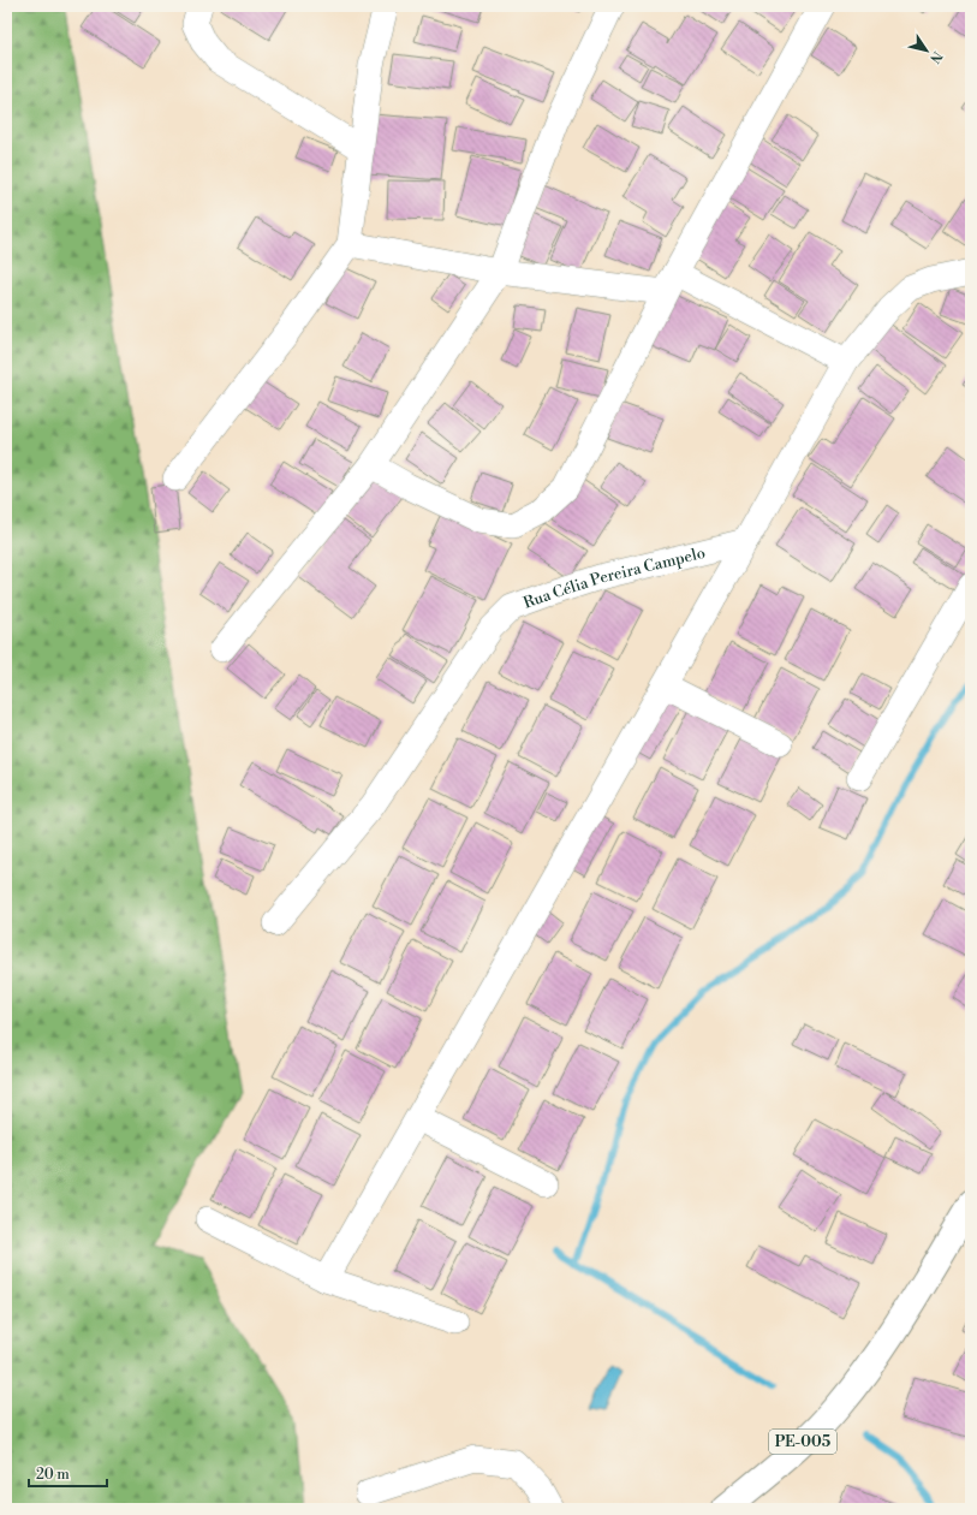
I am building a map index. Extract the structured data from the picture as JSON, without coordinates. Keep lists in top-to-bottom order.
{
  "streets": {
    "main road": ["PE-005"],
    "street": ["Rua Célia Pereira Campelo"]
  },
  "scale_bar": "20 m",
  "north": "bottom right"
}
